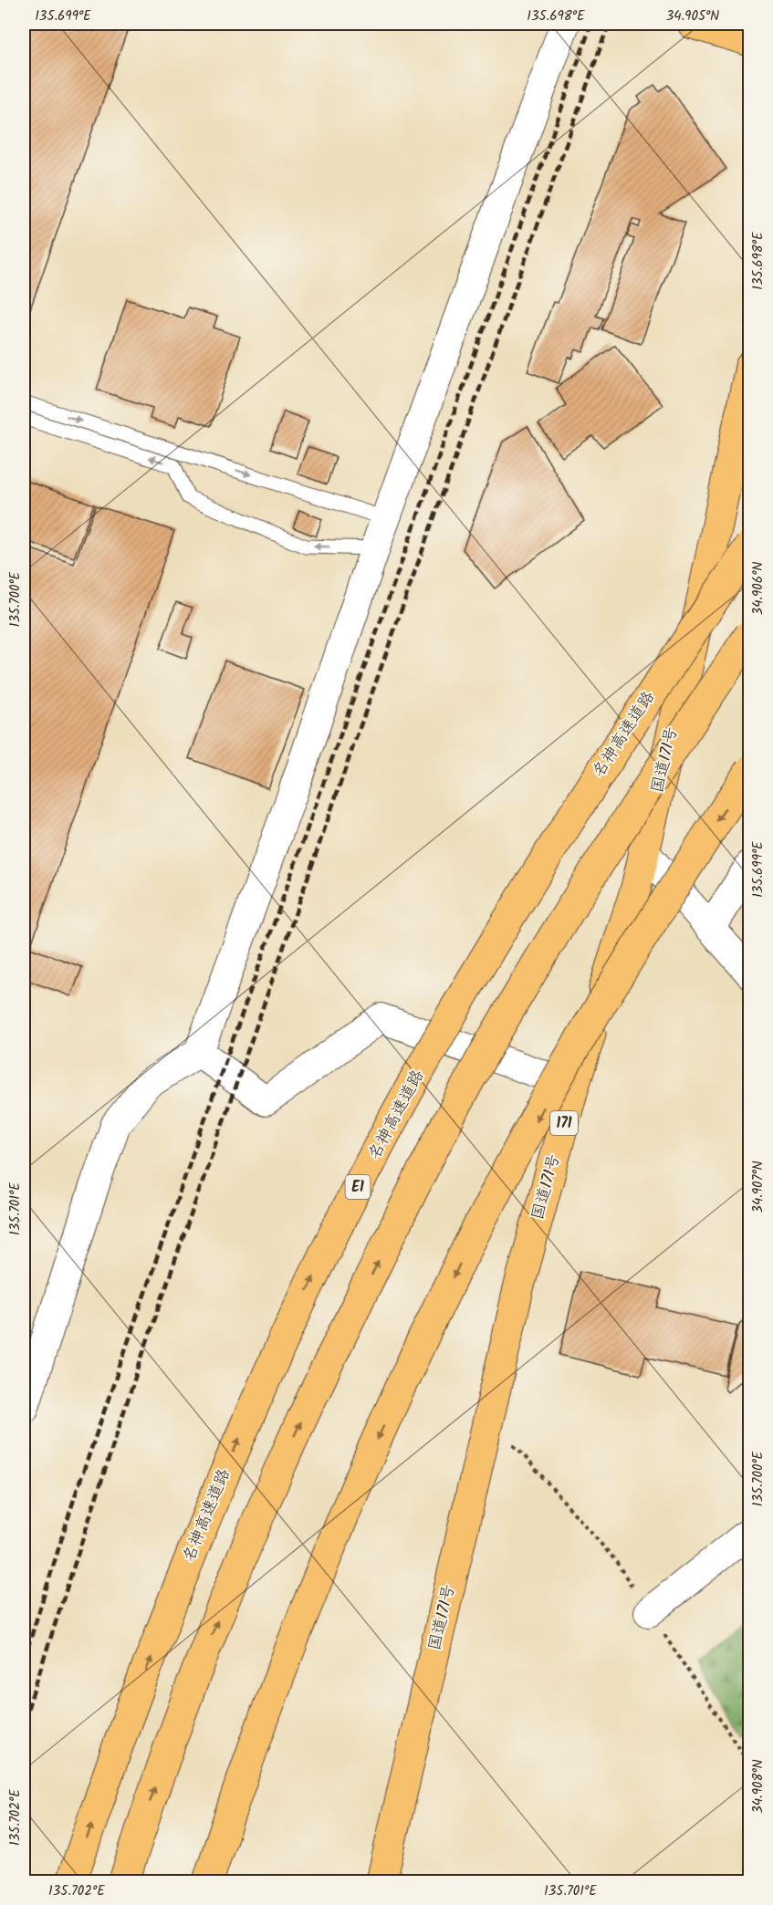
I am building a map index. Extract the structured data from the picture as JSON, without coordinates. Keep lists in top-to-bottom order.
{
  "streets": {
    "highway": [
      "名神高速道路",
      "国道171号",
      "171",
      "E1"
    ]
  },
  "coordinates": [
    "135.699°E",
    "135.698°E",
    "34.905°N",
    "34.906°N",
    "135.700°E",
    "34.907°N",
    "135.701°E",
    "34.908°N",
    "135.702°E"
  ]
}
